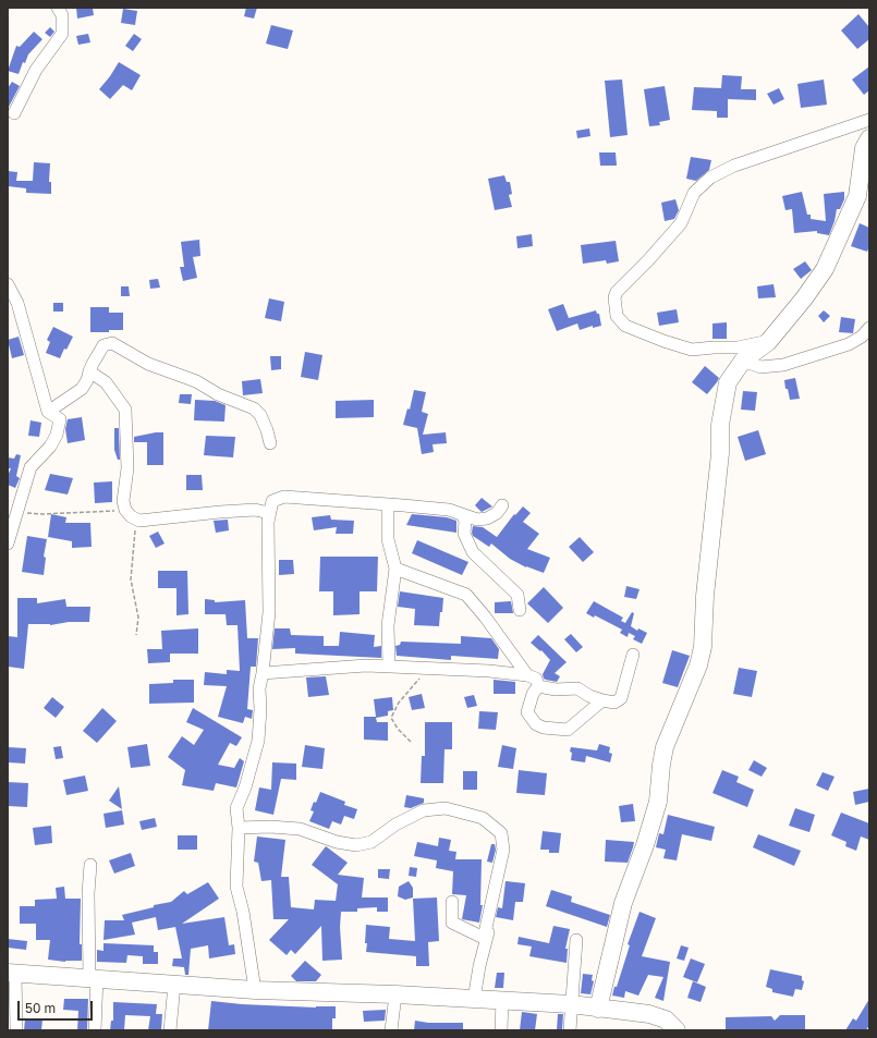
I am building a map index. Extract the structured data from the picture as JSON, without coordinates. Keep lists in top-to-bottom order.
{
  "scale_bar": "50 m"
}
